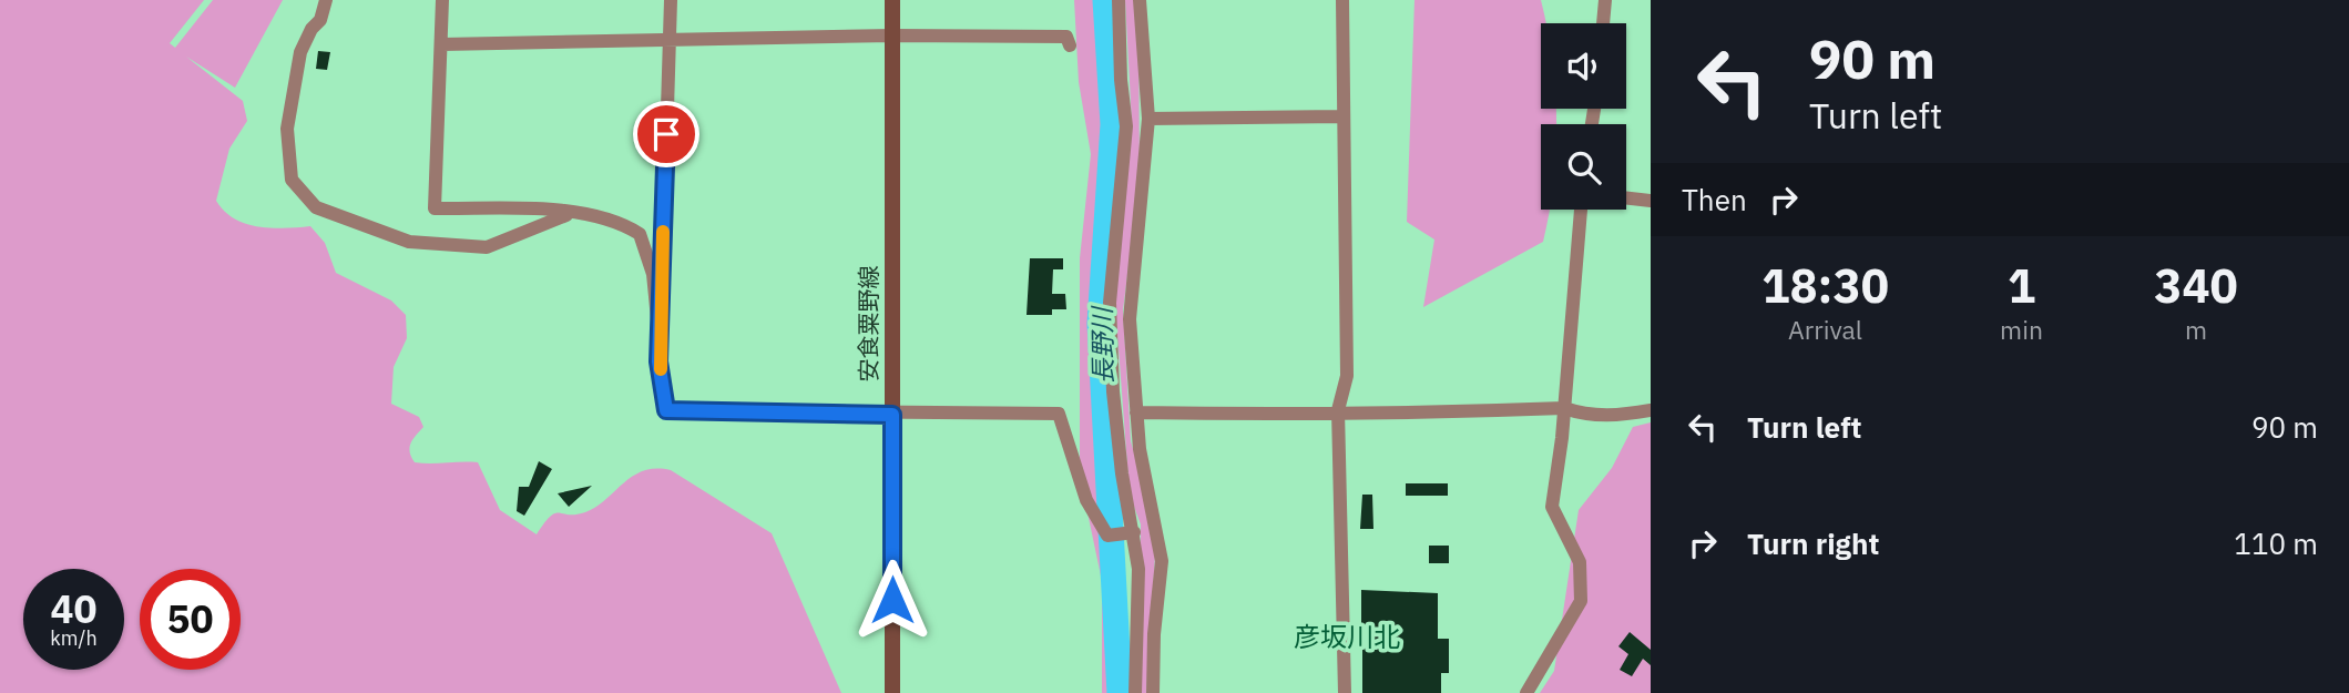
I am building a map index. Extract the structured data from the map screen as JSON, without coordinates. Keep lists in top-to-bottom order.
{
  "streets": {
    "main road": ["安食粟野線"]
  },
  "districts": ["彦坂川北"],
  "water": ["長野川"],
  "page": {
    "turn": ["90 m", "Turn left"],
    "then": "Then",
    "eta": [
      "18:30",
      "Arrival",
      "1",
      "min",
      "340",
      "m"
    ],
    "list": [
      {
        "name": "Turn left",
        "value": "90 m"
      },
      {
        "name": "Turn right",
        "value": "110 m"
      }
    ],
    "speed": "40 km/h",
    "limit": "50"
  }
}
